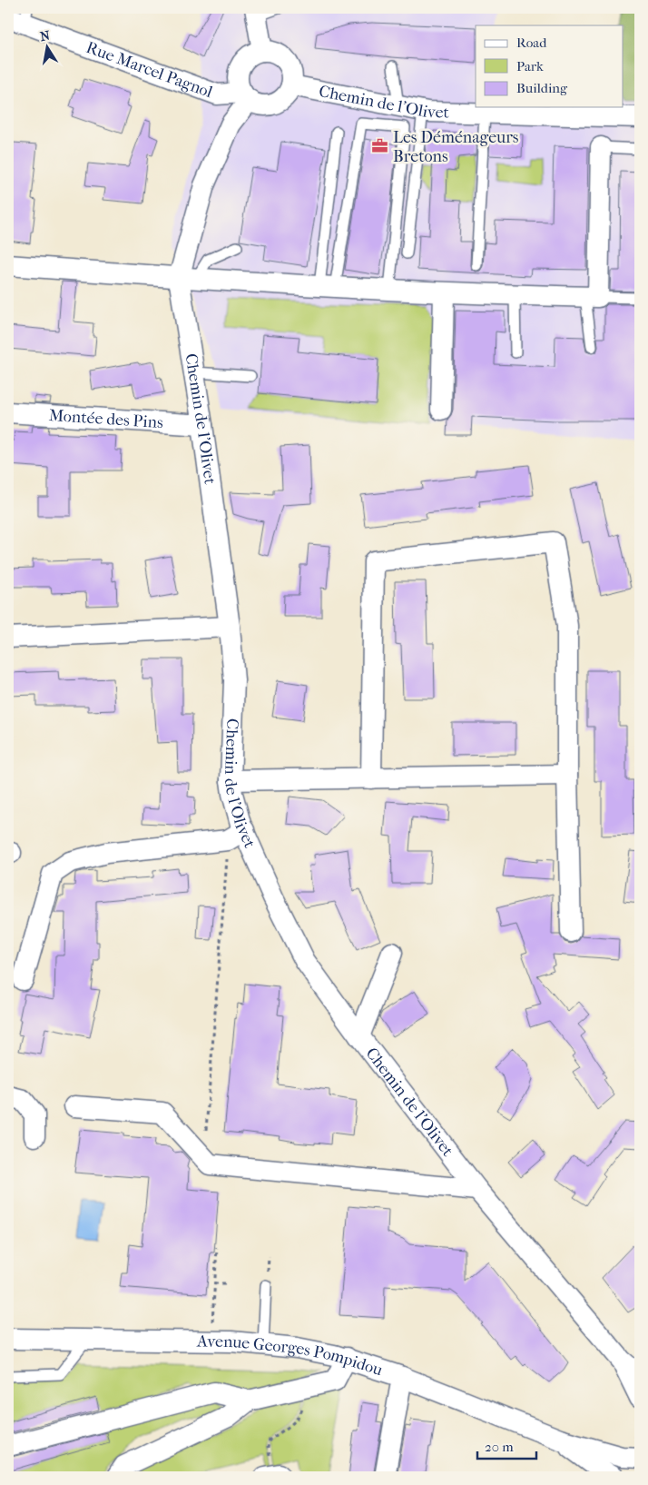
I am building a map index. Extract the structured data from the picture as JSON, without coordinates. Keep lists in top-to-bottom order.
{
  "streets": {
    "street": [
      "Rue Marcel Pagnol",
      "Chemin de l'Olivet",
      "Montée des Pins",
      "Avenue Georges Pompidou"
    ]
  },
  "crossings": [
    ["Rue Marcel Pagnol", "Chemin de l'Olivet"],
    ["Chemin de l'Olivet", "Montée des Pins"]
  ],
  "places": {
    "office": ["Les Déménageurs Bretons"]
  },
  "legend": ["Road", "Park", "Building"],
  "scale_bar": "20 m",
  "north": "top"
}
